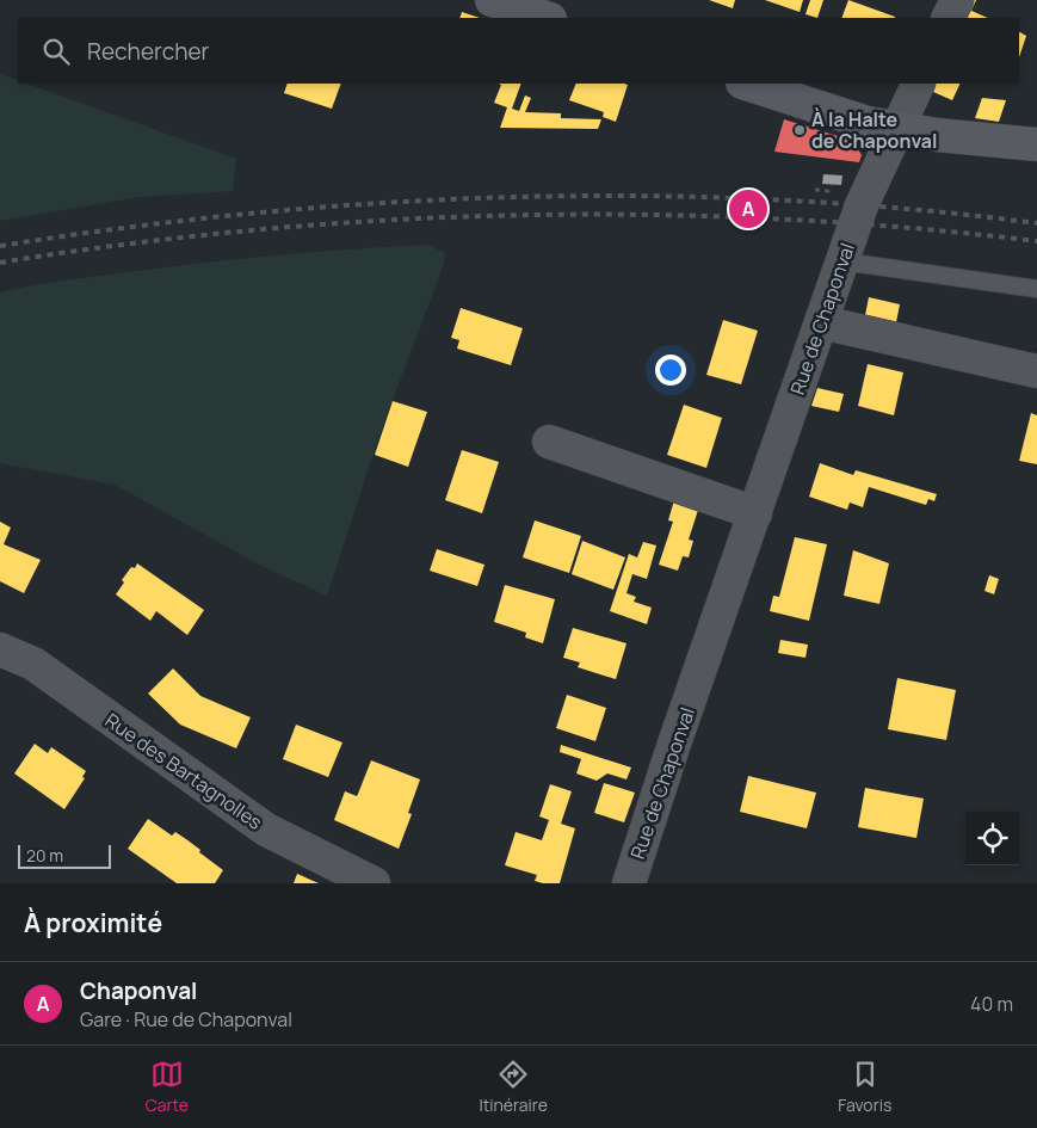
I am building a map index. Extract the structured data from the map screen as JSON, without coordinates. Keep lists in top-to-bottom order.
{
  "streets": {
    "street": ["Rue de Chaponval", "Rue des Bartagnolles"]
  },
  "places": ["À la Halte de Chaponval"],
  "scale_bar": "20 m",
  "page": {
    "search": "Rechercher",
    "pins": "A",
    "scale": "20 m",
    "heading": "À proximité",
    "list": [
      {
        "mark": "A",
        "name": "Chaponval",
        "note": "Gare · Rue de Chaponval",
        "value": "40 m"
      }
    ],
    "nav": ["Carte", "Itinéraire", "Favoris"]
  }
}
